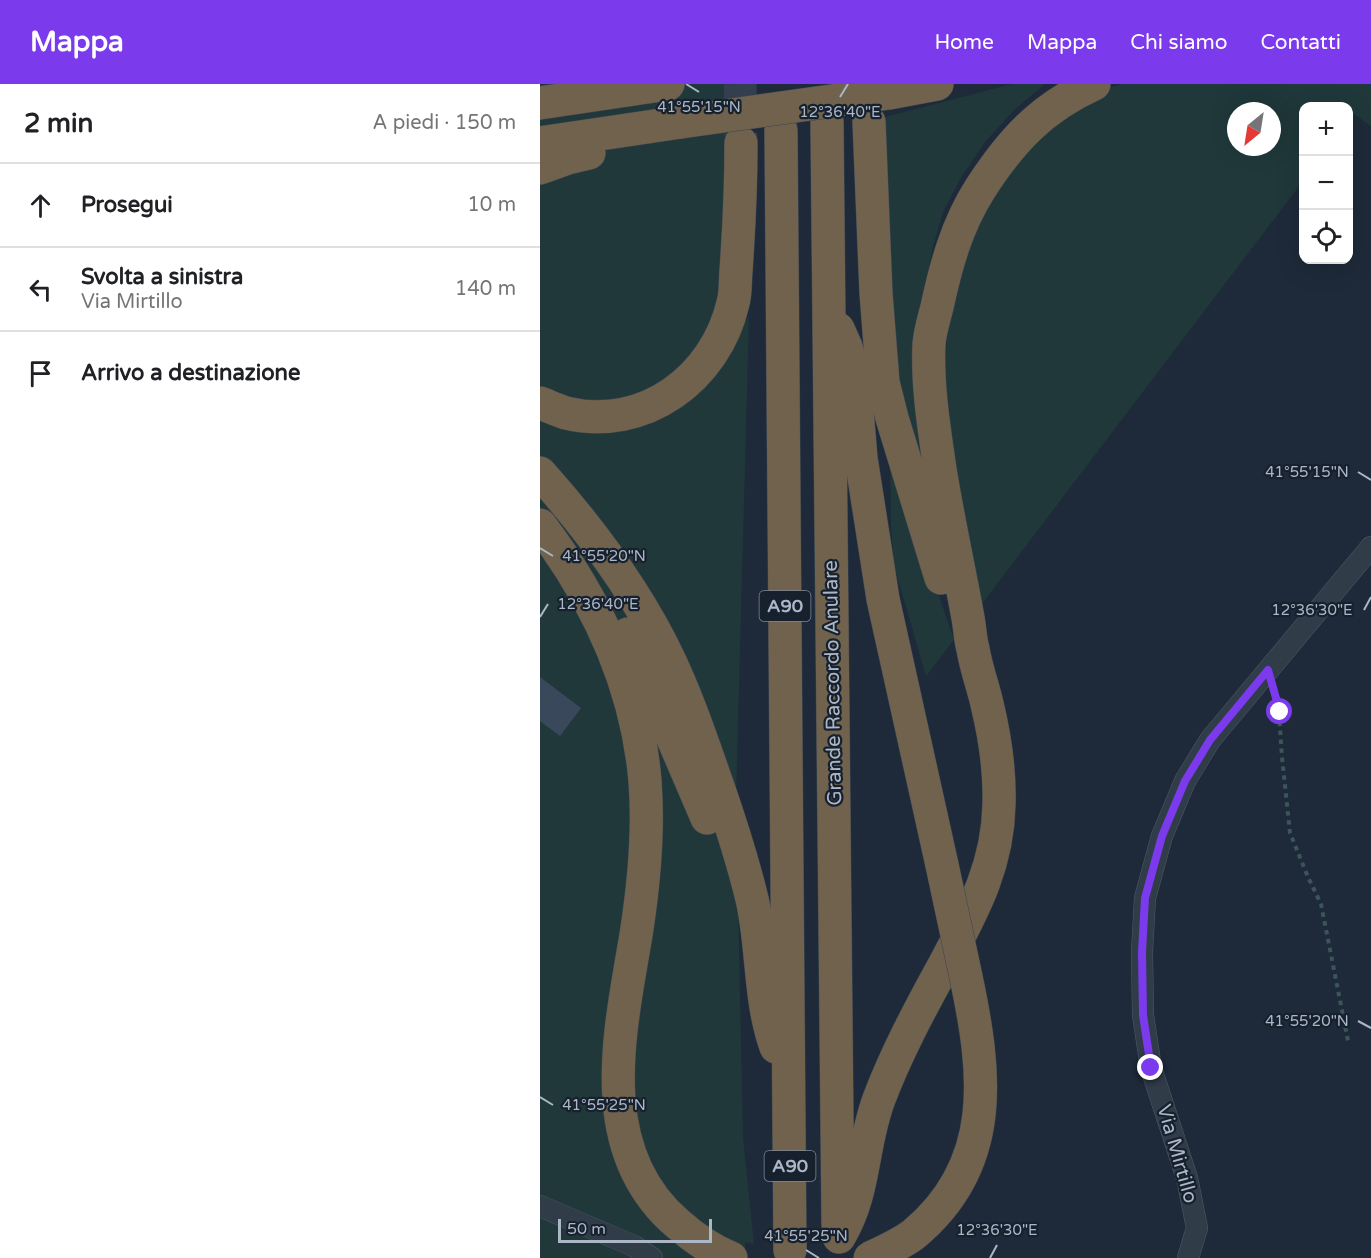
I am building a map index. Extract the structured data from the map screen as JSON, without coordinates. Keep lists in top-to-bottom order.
{
  "streets": {
    "highway": ["A90", "Grande Raccordo Anulare"],
    "street": ["Via Mirtillo"]
  },
  "scale_bar": "50 m",
  "north": "bottom left",
  "page": {
    "header": "Mappa",
    "nav": [
      "Home",
      "Mappa",
      "Chi siamo",
      "Contatti"
    ],
    "heading": ["2 min", "A piedi · 150 m"],
    "map_buttons": ["+", "−"],
    "list": [
      ["Prosegui", "10 m"],
      ["Svolta a sinistra", "Via Mirtillo", "140 m"],
      "Arrivo a destinazione"
    ],
    "scale": "50 m"
  },
  "coordinates": [
    "41°55'15\"N",
    "12°36'40\"E",
    "41°55'20\"N",
    "12°36'30\"E",
    "41°55'25\"N"
  ]
}
